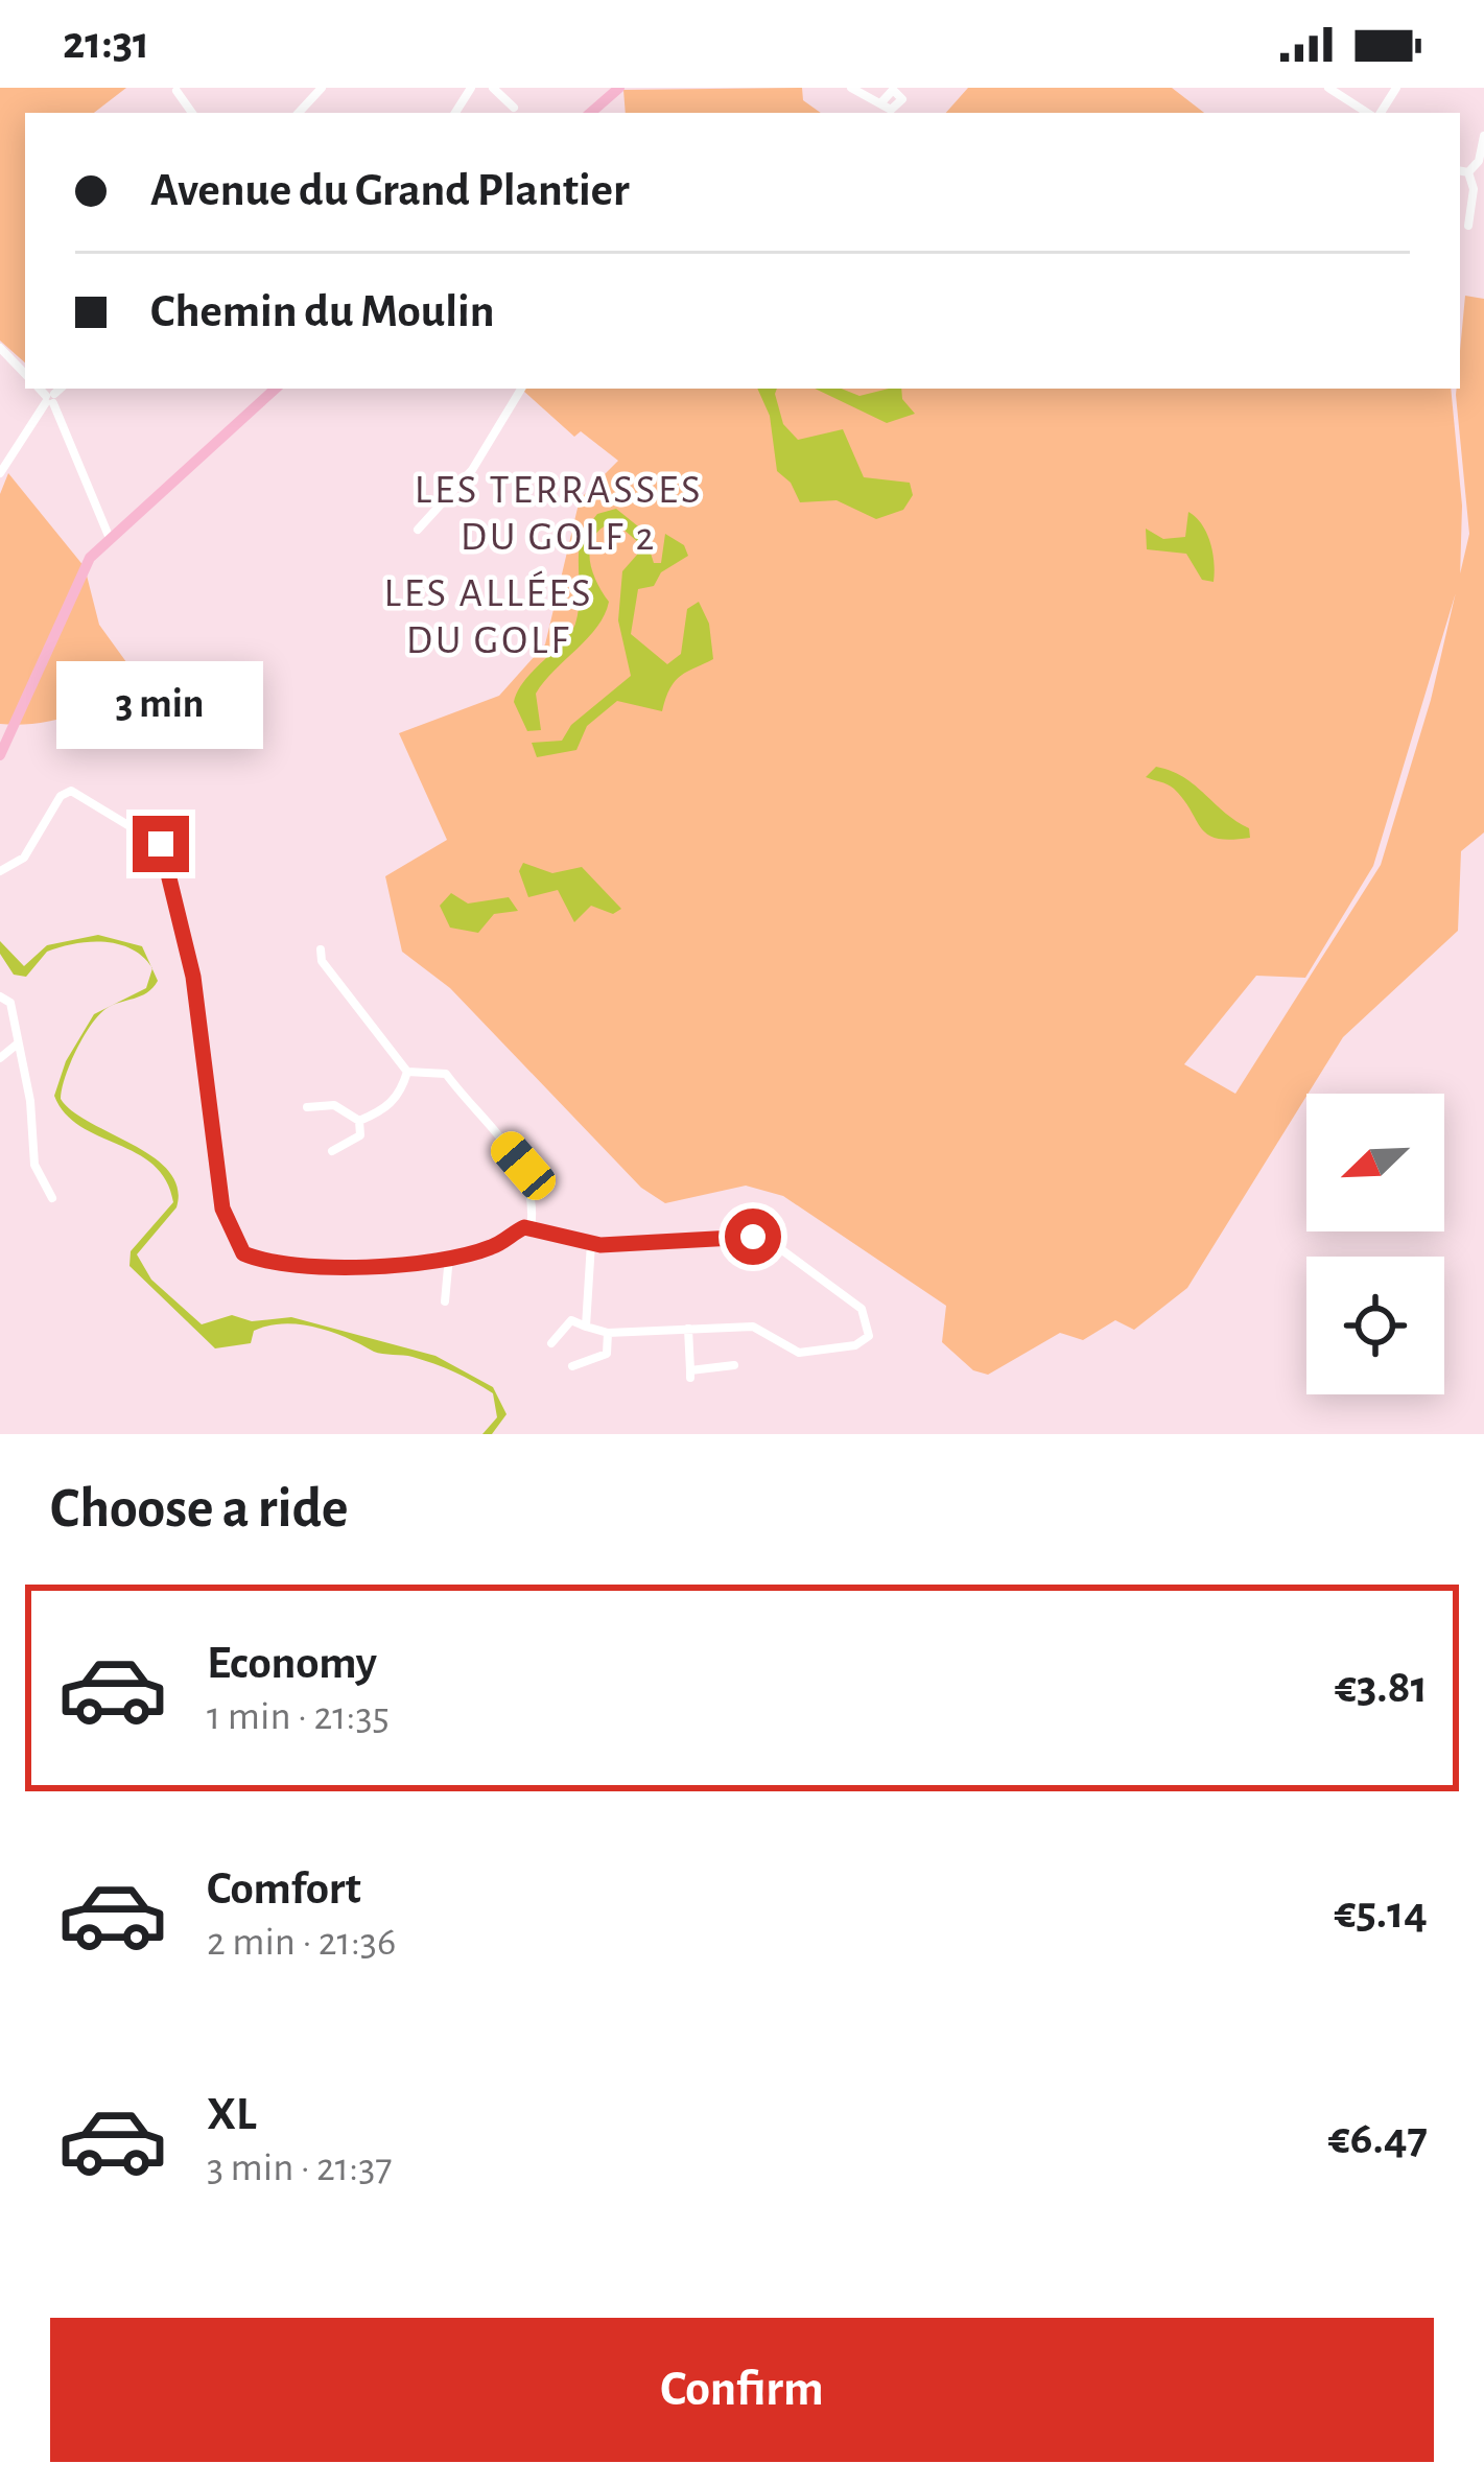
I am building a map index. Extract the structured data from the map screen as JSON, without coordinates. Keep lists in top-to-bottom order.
{
  "districts": ["LES TERRASSES DU GOLF 2", "LES ALLÉES DU GOLF"],
  "north": "bottom left",
  "page": {
    "status": "21:31",
    "banner": ["Avenue du Grand Plantier", "Chemin du Moulin"],
    "bubble": "3 min",
    "heading": "Choose a ride",
    "list": [
      {
        "name": "Economy",
        "note": "1 min · 21:35",
        "value": "€3.81"
      },
      {
        "name": "Comfort",
        "note": "2 min · 21:36",
        "value": "€5.14"
      },
      {
        "name": "XL",
        "note": "3 min · 21:37",
        "value": "€6.47"
      }
    ],
    "buttons": "Confirm"
  }
}
